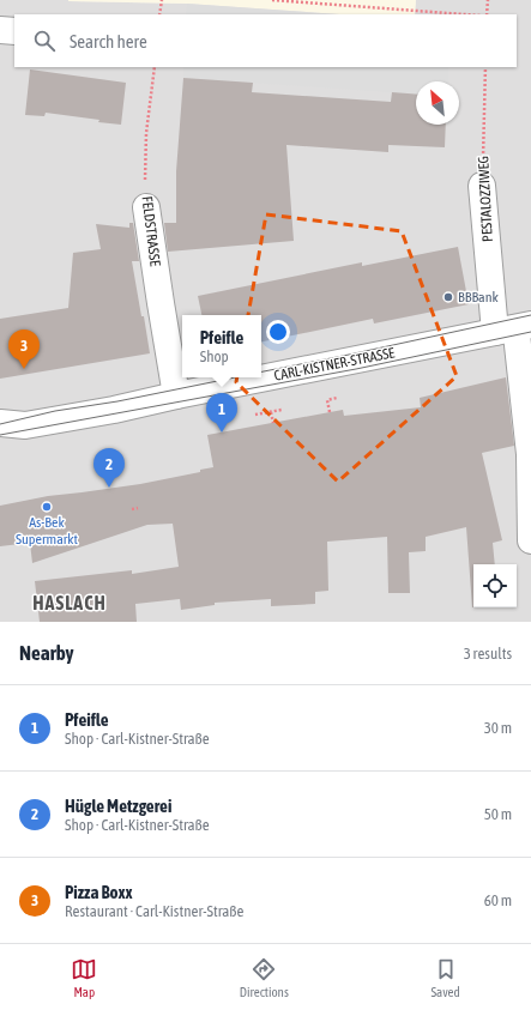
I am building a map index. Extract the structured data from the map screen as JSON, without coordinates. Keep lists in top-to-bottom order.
{
  "streets": {
    "street": ["PESTALOZZIWEG", "FELDSTRASSE", "CARL-KISTNER-STRASSE"]
  },
  "crossings": [
    ["PESTALOZZIWEG", "CARL-KISTNER-STRASSE"],
    ["FELDSTRASSE", "CARL-KISTNER-STRASSE"]
  ],
  "districts": ["HASLACH"],
  "places": ["BBBank", "As-Bek Supermarkt"],
  "north": "top left",
  "page": {
    "search": "Search here",
    "popup": ["Pfeifle", "Shop"],
    "pins": ["3", "1", "2"],
    "heading": ["Nearby", "3 results"],
    "list": [
      {
        "mark": "1",
        "name": "Pfeifle",
        "note": "Shop · Carl-Kistner-Straße",
        "value": "30 m"
      },
      {
        "mark": "2",
        "name": "Hügle Metzgerei",
        "note": "Shop · Carl-Kistner-Straße",
        "value": "50 m"
      },
      {
        "mark": "3",
        "name": "Pizza Boxx",
        "note": "Restaurant · Carl-Kistner-Straße",
        "value": "60 m"
      }
    ],
    "nav": ["Map", "Directions", "Saved"]
  }
}
